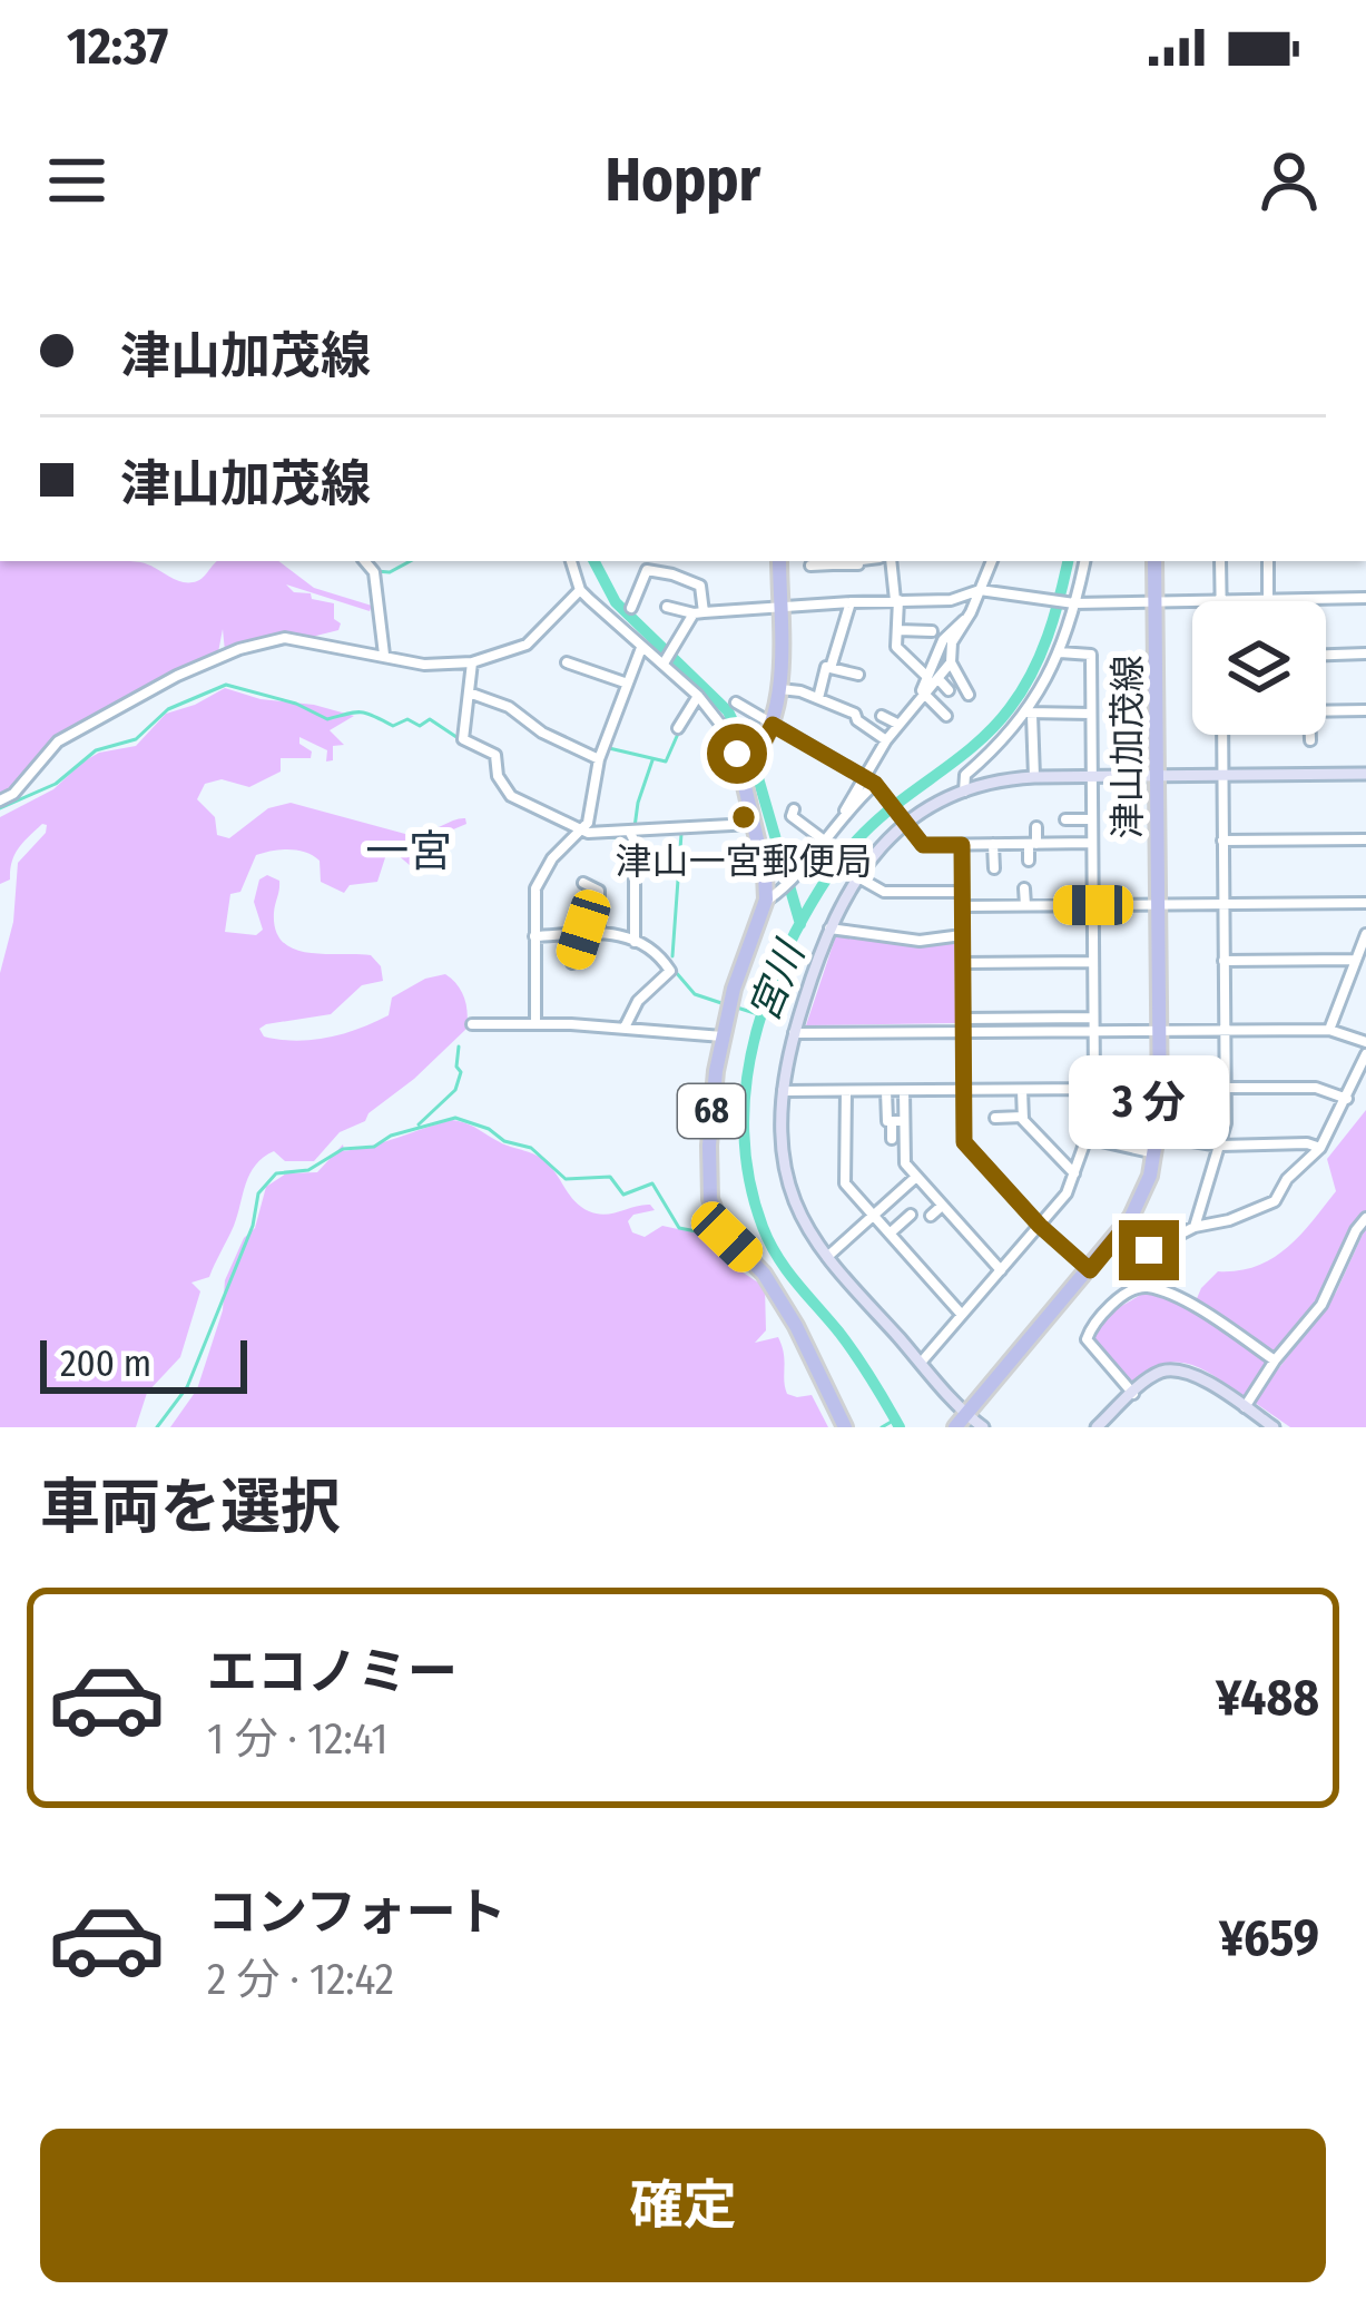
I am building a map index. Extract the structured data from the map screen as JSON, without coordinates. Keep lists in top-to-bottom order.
{
  "streets": {
    "main road": ["津山加茂線", "68"]
  },
  "districts": ["一宮"],
  "water": ["宮川"],
  "places": ["津山一宮郵便局"],
  "scale_bar": "200 m",
  "page": {
    "status": "12:37",
    "header": "Hoppr",
    "banner": ["津山加茂線", "津山加茂線"],
    "bubble": "3 分",
    "scale": "200 m",
    "heading": "車両を選択",
    "list": [
      {
        "name": "エコノミー",
        "note": "1 分 · 12:41",
        "value": "¥488"
      },
      {
        "name": "コンフォート",
        "note": "2 分 · 12:42",
        "value": "¥659"
      }
    ],
    "buttons": "確定"
  }
}
